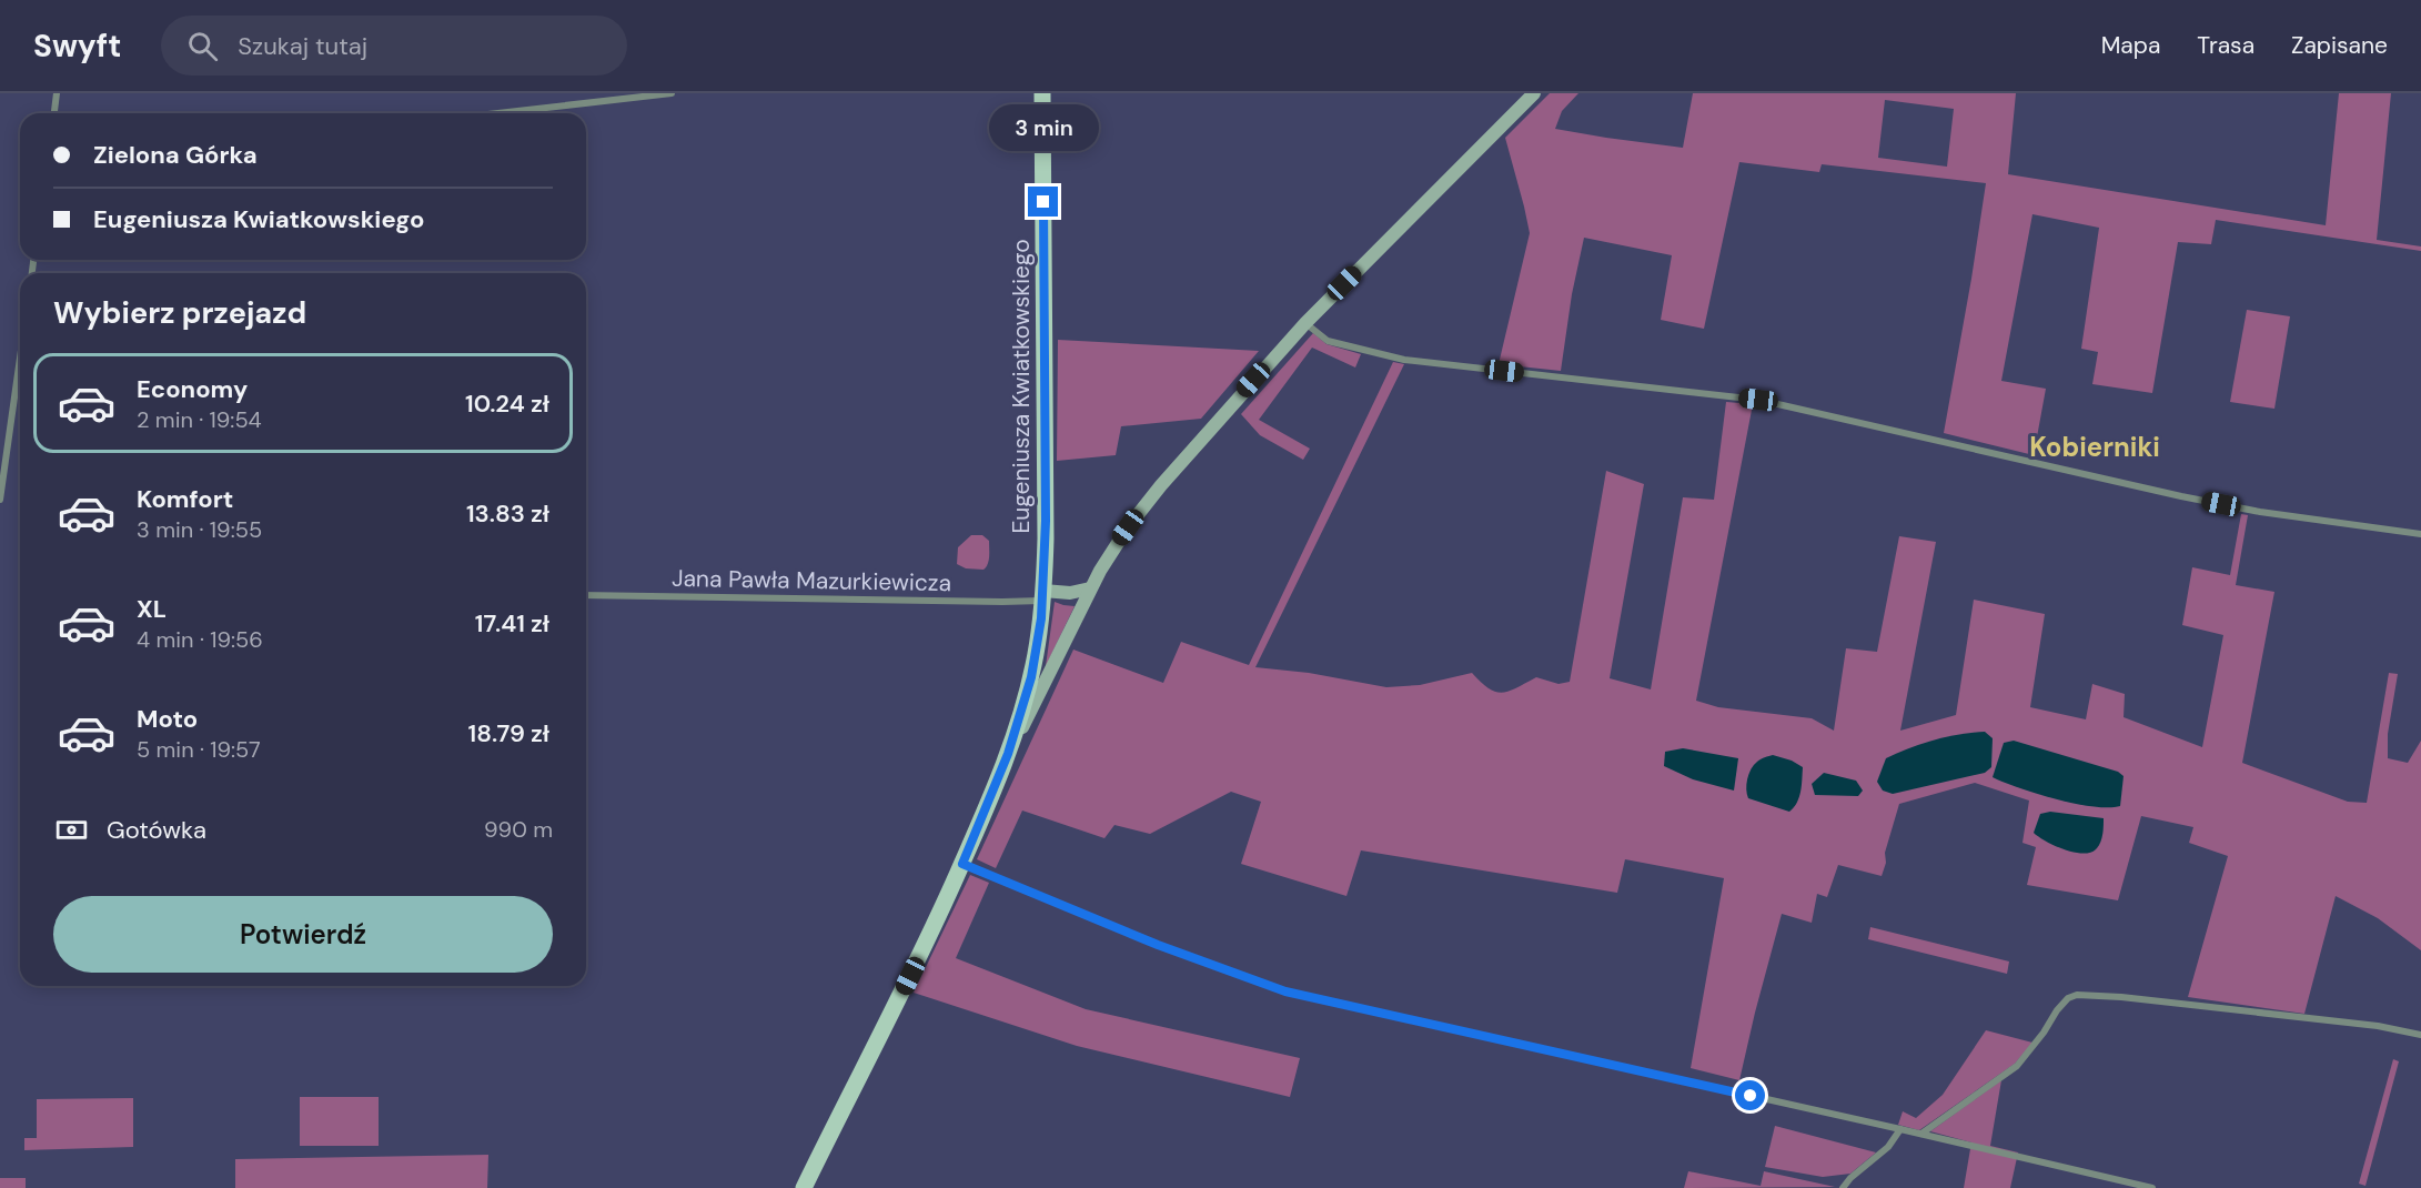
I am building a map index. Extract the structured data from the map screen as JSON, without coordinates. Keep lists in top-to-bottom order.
{
  "streets": {
    "main road": ["Eugeniusza Kwiatkowskiego"],
    "street": ["Jana Pawła Mazurkiewicza"]
  },
  "crossings": [
    ["Eugeniusza Kwiatkowskiego", "Jana Pawła Mazurkiewicza"]
  ],
  "districts": ["Kobierniki"],
  "page": {
    "header": "Swyft",
    "search": "Szukaj tutaj",
    "nav": ["Mapa", "Trasa", "Zapisane"],
    "bubble": "3 min",
    "banner": ["Zielona Górka", "Eugeniusza Kwiatkowskiego"],
    "heading": "Wybierz przejazd",
    "list": [
      {
        "name": "Economy",
        "note": "2 min · 19:54",
        "value": "10.24 zł"
      },
      {
        "name": "Komfort",
        "note": "3 min · 19:55",
        "value": "13.83 zł"
      },
      {
        "name": "XL",
        "note": "4 min · 19:56",
        "value": "17.41 zł"
      },
      {
        "name": "Moto",
        "note": "5 min · 19:57",
        "value": "18.79 zł"
      }
    ],
    "pay": ["Gotówka", "990 m"],
    "buttons": "Potwierdź"
  }
}
